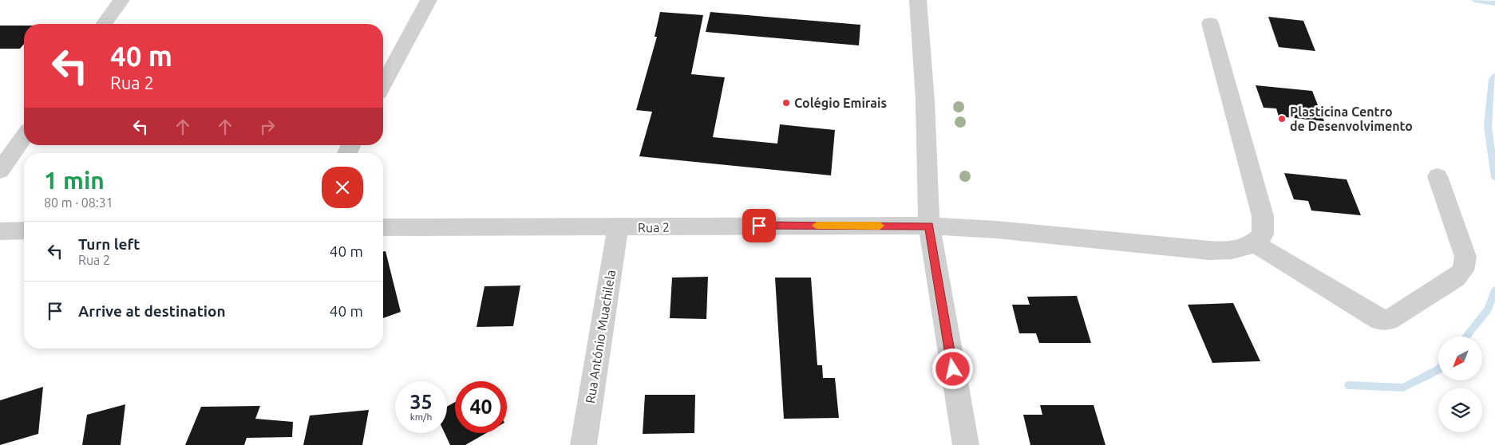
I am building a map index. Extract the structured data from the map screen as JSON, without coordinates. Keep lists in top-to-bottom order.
{
  "streets": {
    "street": ["Rua 2", "Rua António Muachilela"]
  },
  "crossings": [
    ["Rua 2", "Rua António Muachilela"]
  ],
  "places": ["Colégio Emirais", "Plasticina Centro de Desenvolvimento"],
  "north": "bottom left",
  "page": {
    "turn": ["40 m", "Rua 2"],
    "heading": ["1 min", "80 m · 08:31"],
    "list": [
      {
        "name": "Turn left",
        "note": "Rua 2",
        "value": "40 m"
      },
      {
        "name": "Arrive at destination",
        "value": "40 m"
      }
    ],
    "speed": "35 km/h",
    "limit": "40"
  }
}
